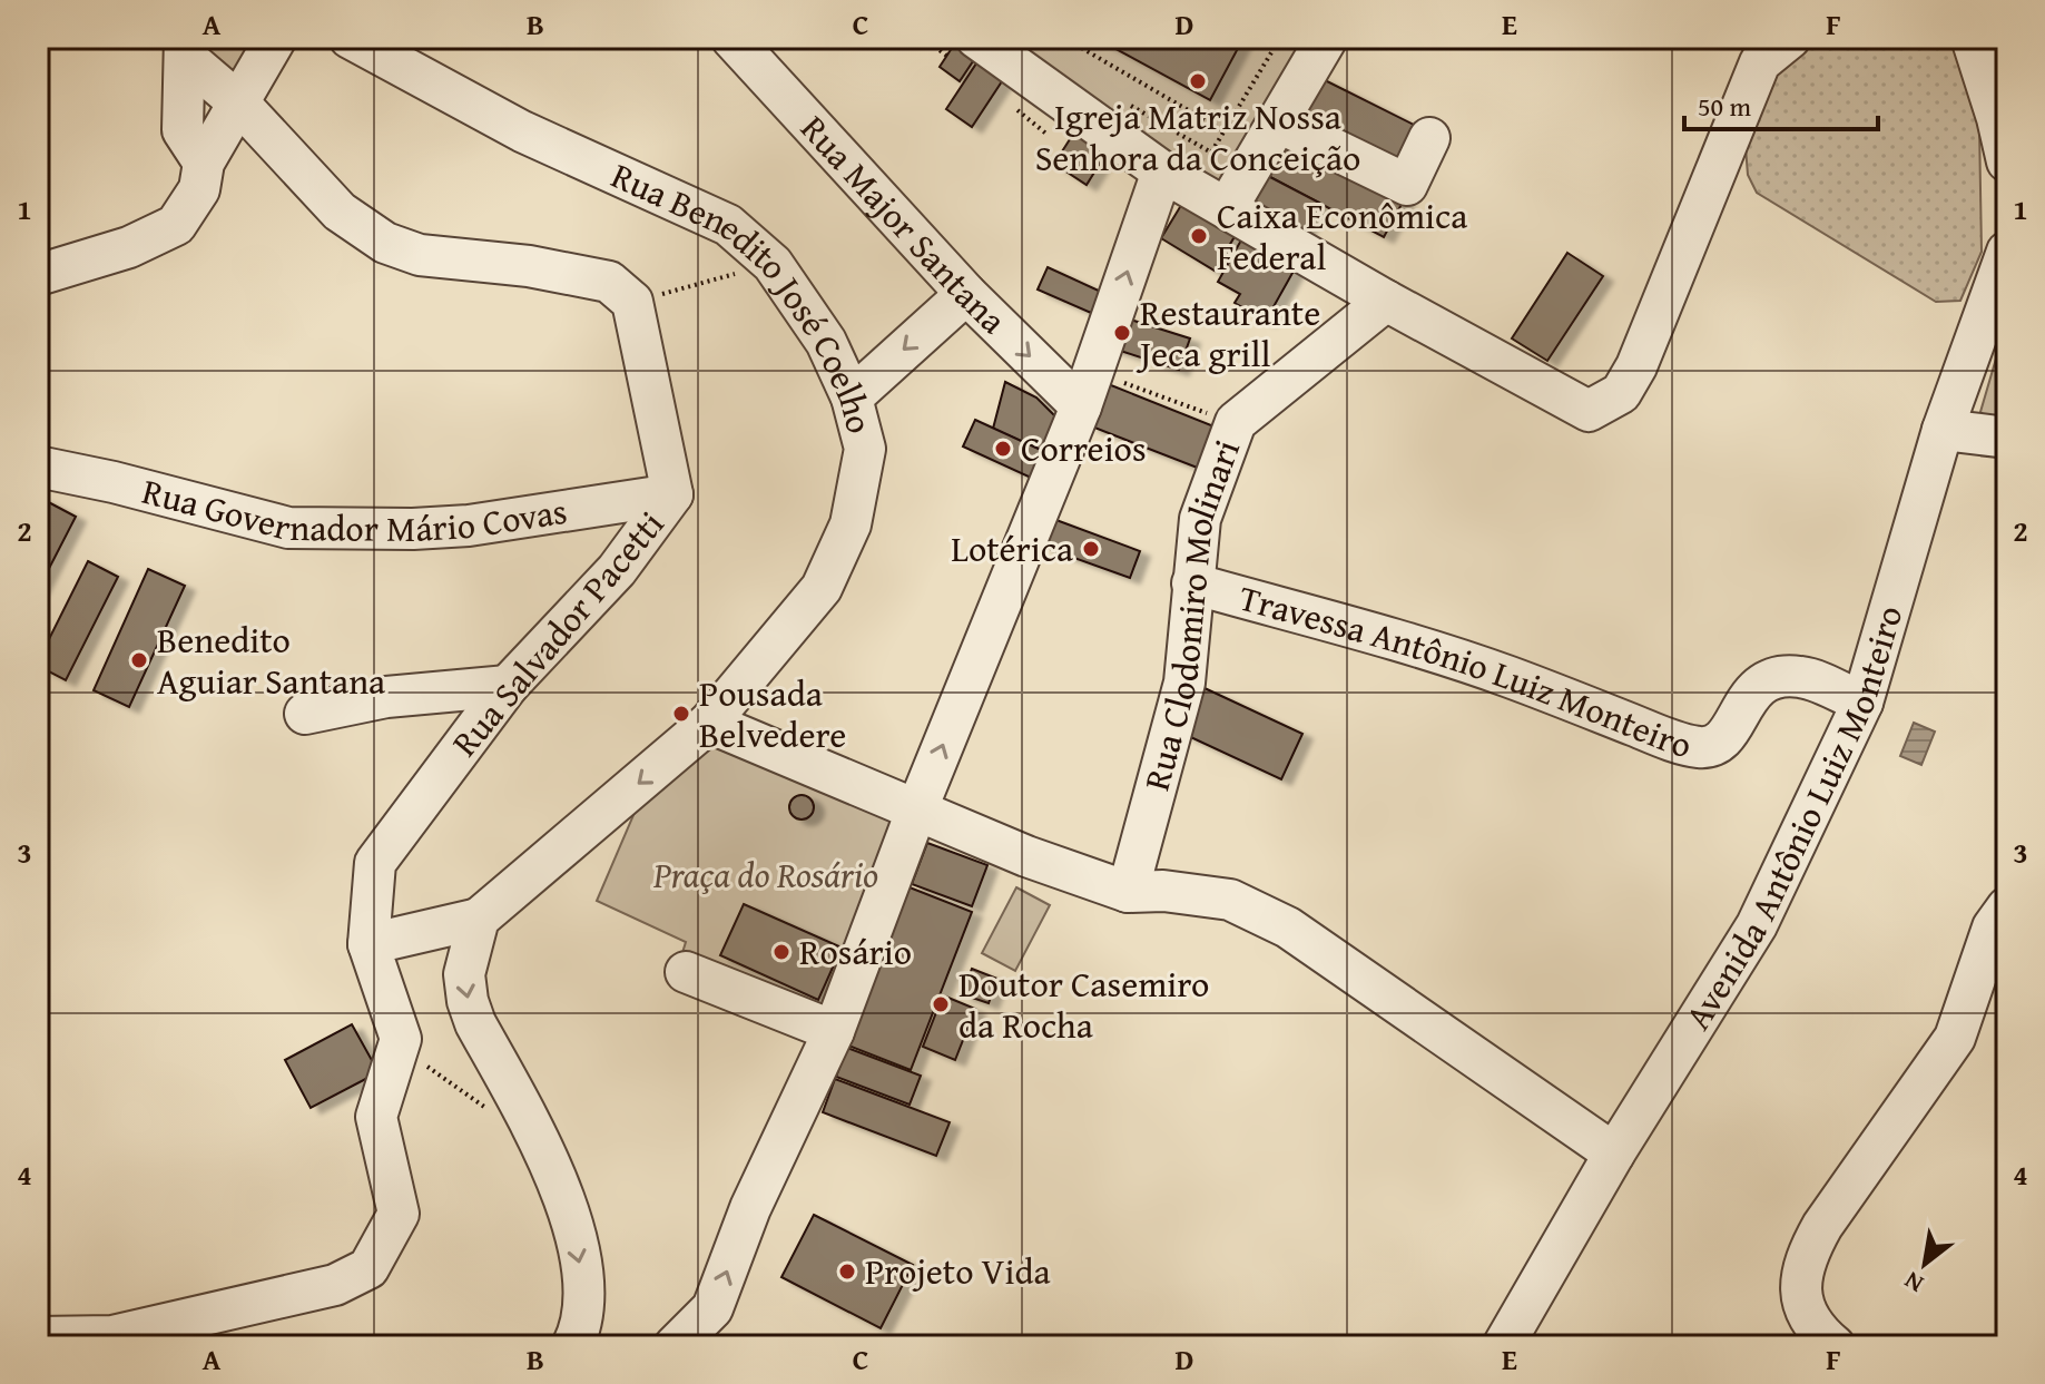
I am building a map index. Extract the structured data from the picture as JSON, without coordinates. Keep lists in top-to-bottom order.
{
  "streets": {
    "street": [
      "Rua Major Santana",
      "Rua Benedito José Coelho",
      "Rua Governador Mário Covas",
      "Rua Clodomiro Molinari",
      "Rua Salvador Pacetti",
      "Travessa Antônio Luiz Monteiro",
      "Avenida Antônio Luiz Monteiro"
    ]
  },
  "crossings": [
    ["Rua Governador Mário Covas", "Rua Salvador Pacetti"],
    ["Rua Clodomiro Molinari", "Travessa Antônio Luiz Monteiro"],
    ["Travessa Antônio Luiz Monteiro", "Avenida Antônio Luiz Monteiro"]
  ],
  "parks": ["Praça do Rosário"],
  "places": [
    "Igreja Matriz Nossa Senhora da Conceição",
    "Caixa Econômica Federal",
    "Restaurante Jeca grill",
    "Correios",
    "Lotérica",
    "Benedito Aguiar Santana",
    "Pousada Belvedere",
    "Rosário",
    "Doutor Casemiro da Rocha",
    "Projeto Vida"
  ],
  "scale_bar": "50 m",
  "north": "bottom left",
  "grid": {
    "columns": [
      "A",
      "B",
      "C",
      "D",
      "E",
      "F"
    ],
    "rows": [
      "1",
      "2",
      "3",
      "4"
    ]
  }
}
